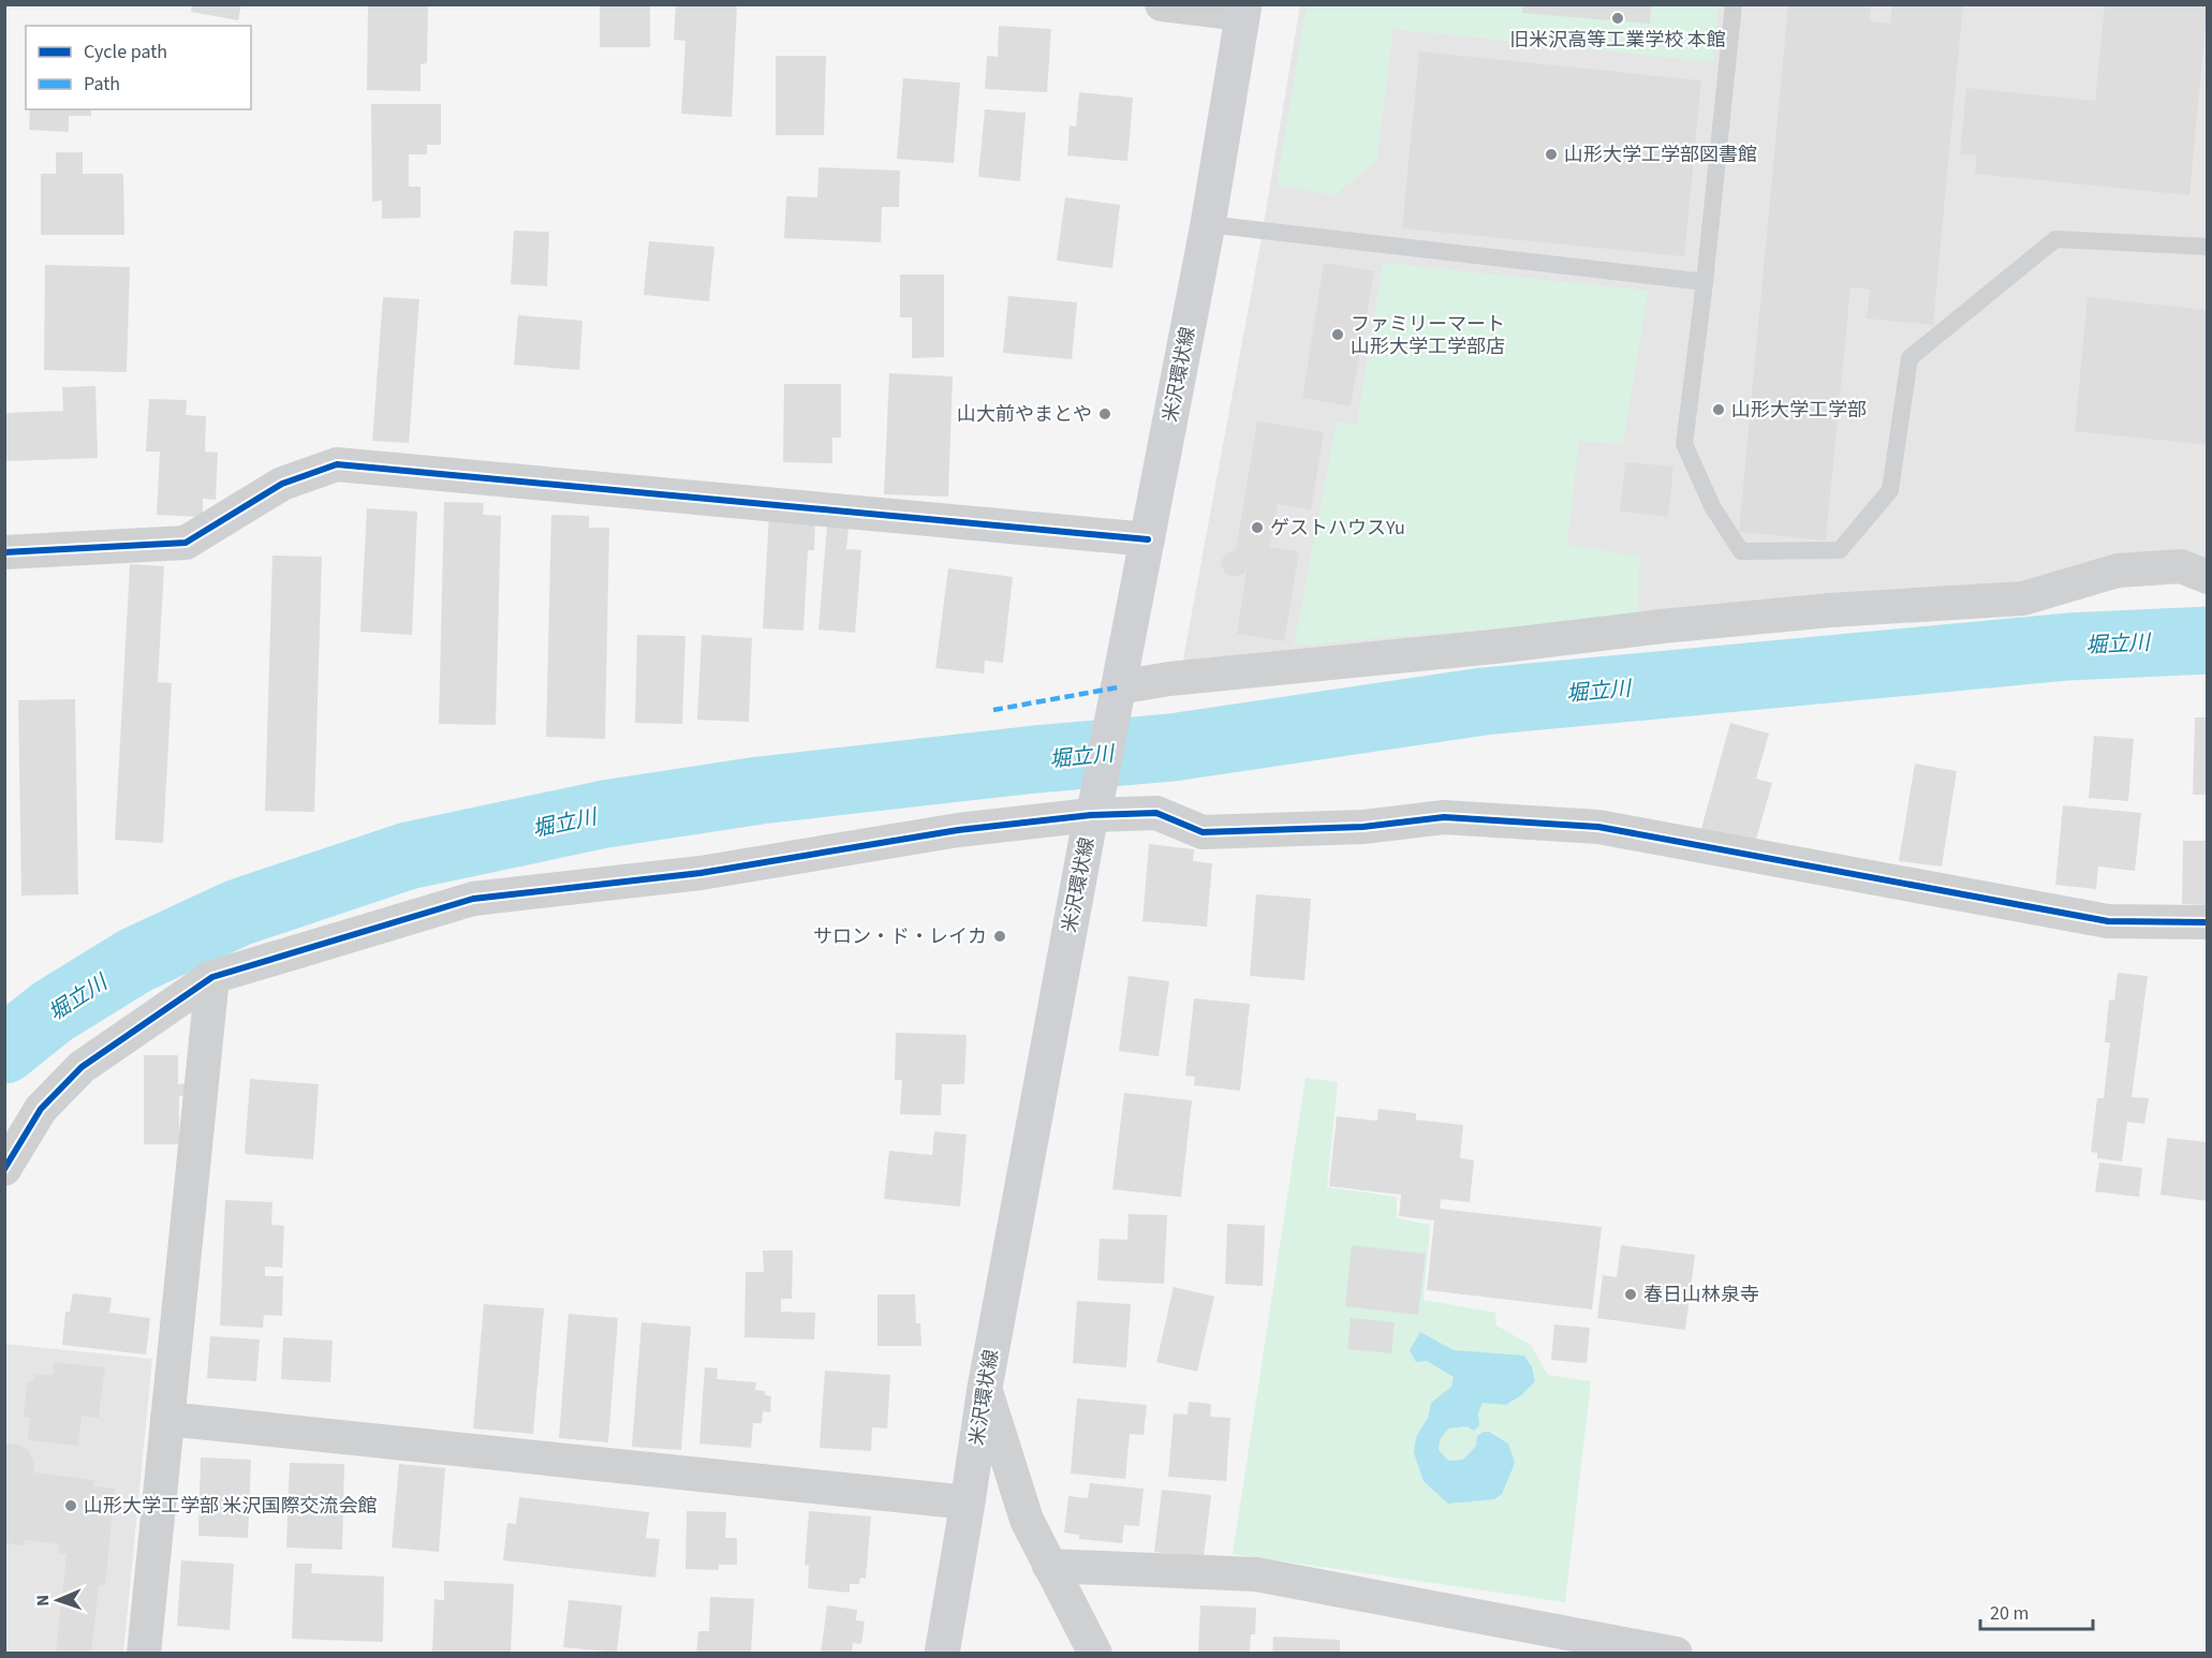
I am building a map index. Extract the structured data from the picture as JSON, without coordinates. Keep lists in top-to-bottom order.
{
  "streets": {
    "main road": ["米沢環状線"]
  },
  "water": ["堀立川"],
  "places": [
    "旧米沢高等工業学校 本館",
    "山形大学工学部図書館",
    "ファミリーマート 山形大学工学部店",
    "山形大学工学部",
    "山大前やまとや",
    "ゲストハウスYu",
    "サロン・ド・レイカ",
    "春日山林泉寺",
    "山形大学工学部 米沢国際交流会館"
  ],
  "legend": ["Cycle path", "Path"],
  "scale_bar": "20 m",
  "north": "left"
}
